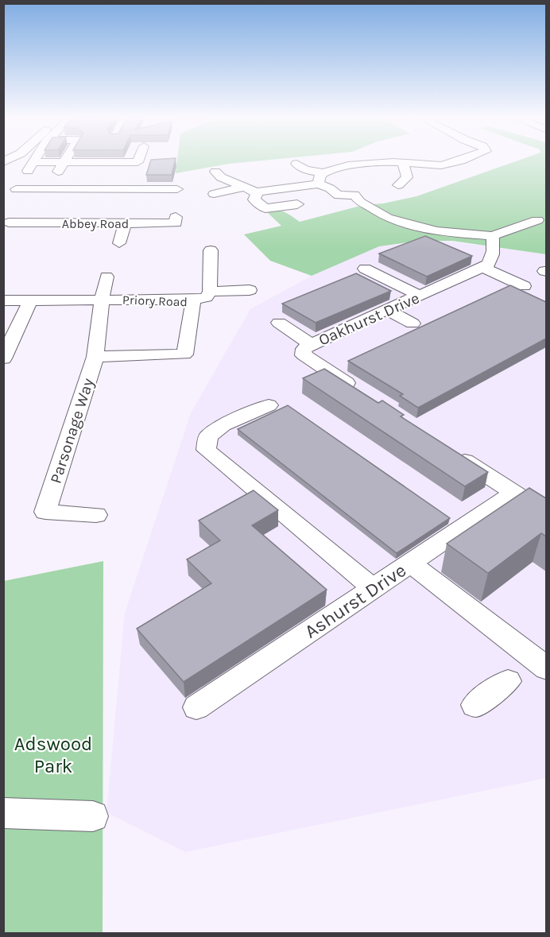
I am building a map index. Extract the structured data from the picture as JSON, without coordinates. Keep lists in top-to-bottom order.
{
  "streets": {
    "street": [
      "Abbey Road",
      "Priory Road",
      "Oakhurst Drive",
      "Parsonage Way",
      "Ashurst Drive"
    ]
  },
  "crossings": [
    ["Priory Road", "Parsonage Way"]
  ],
  "parks": ["Adswood Park"]
}
